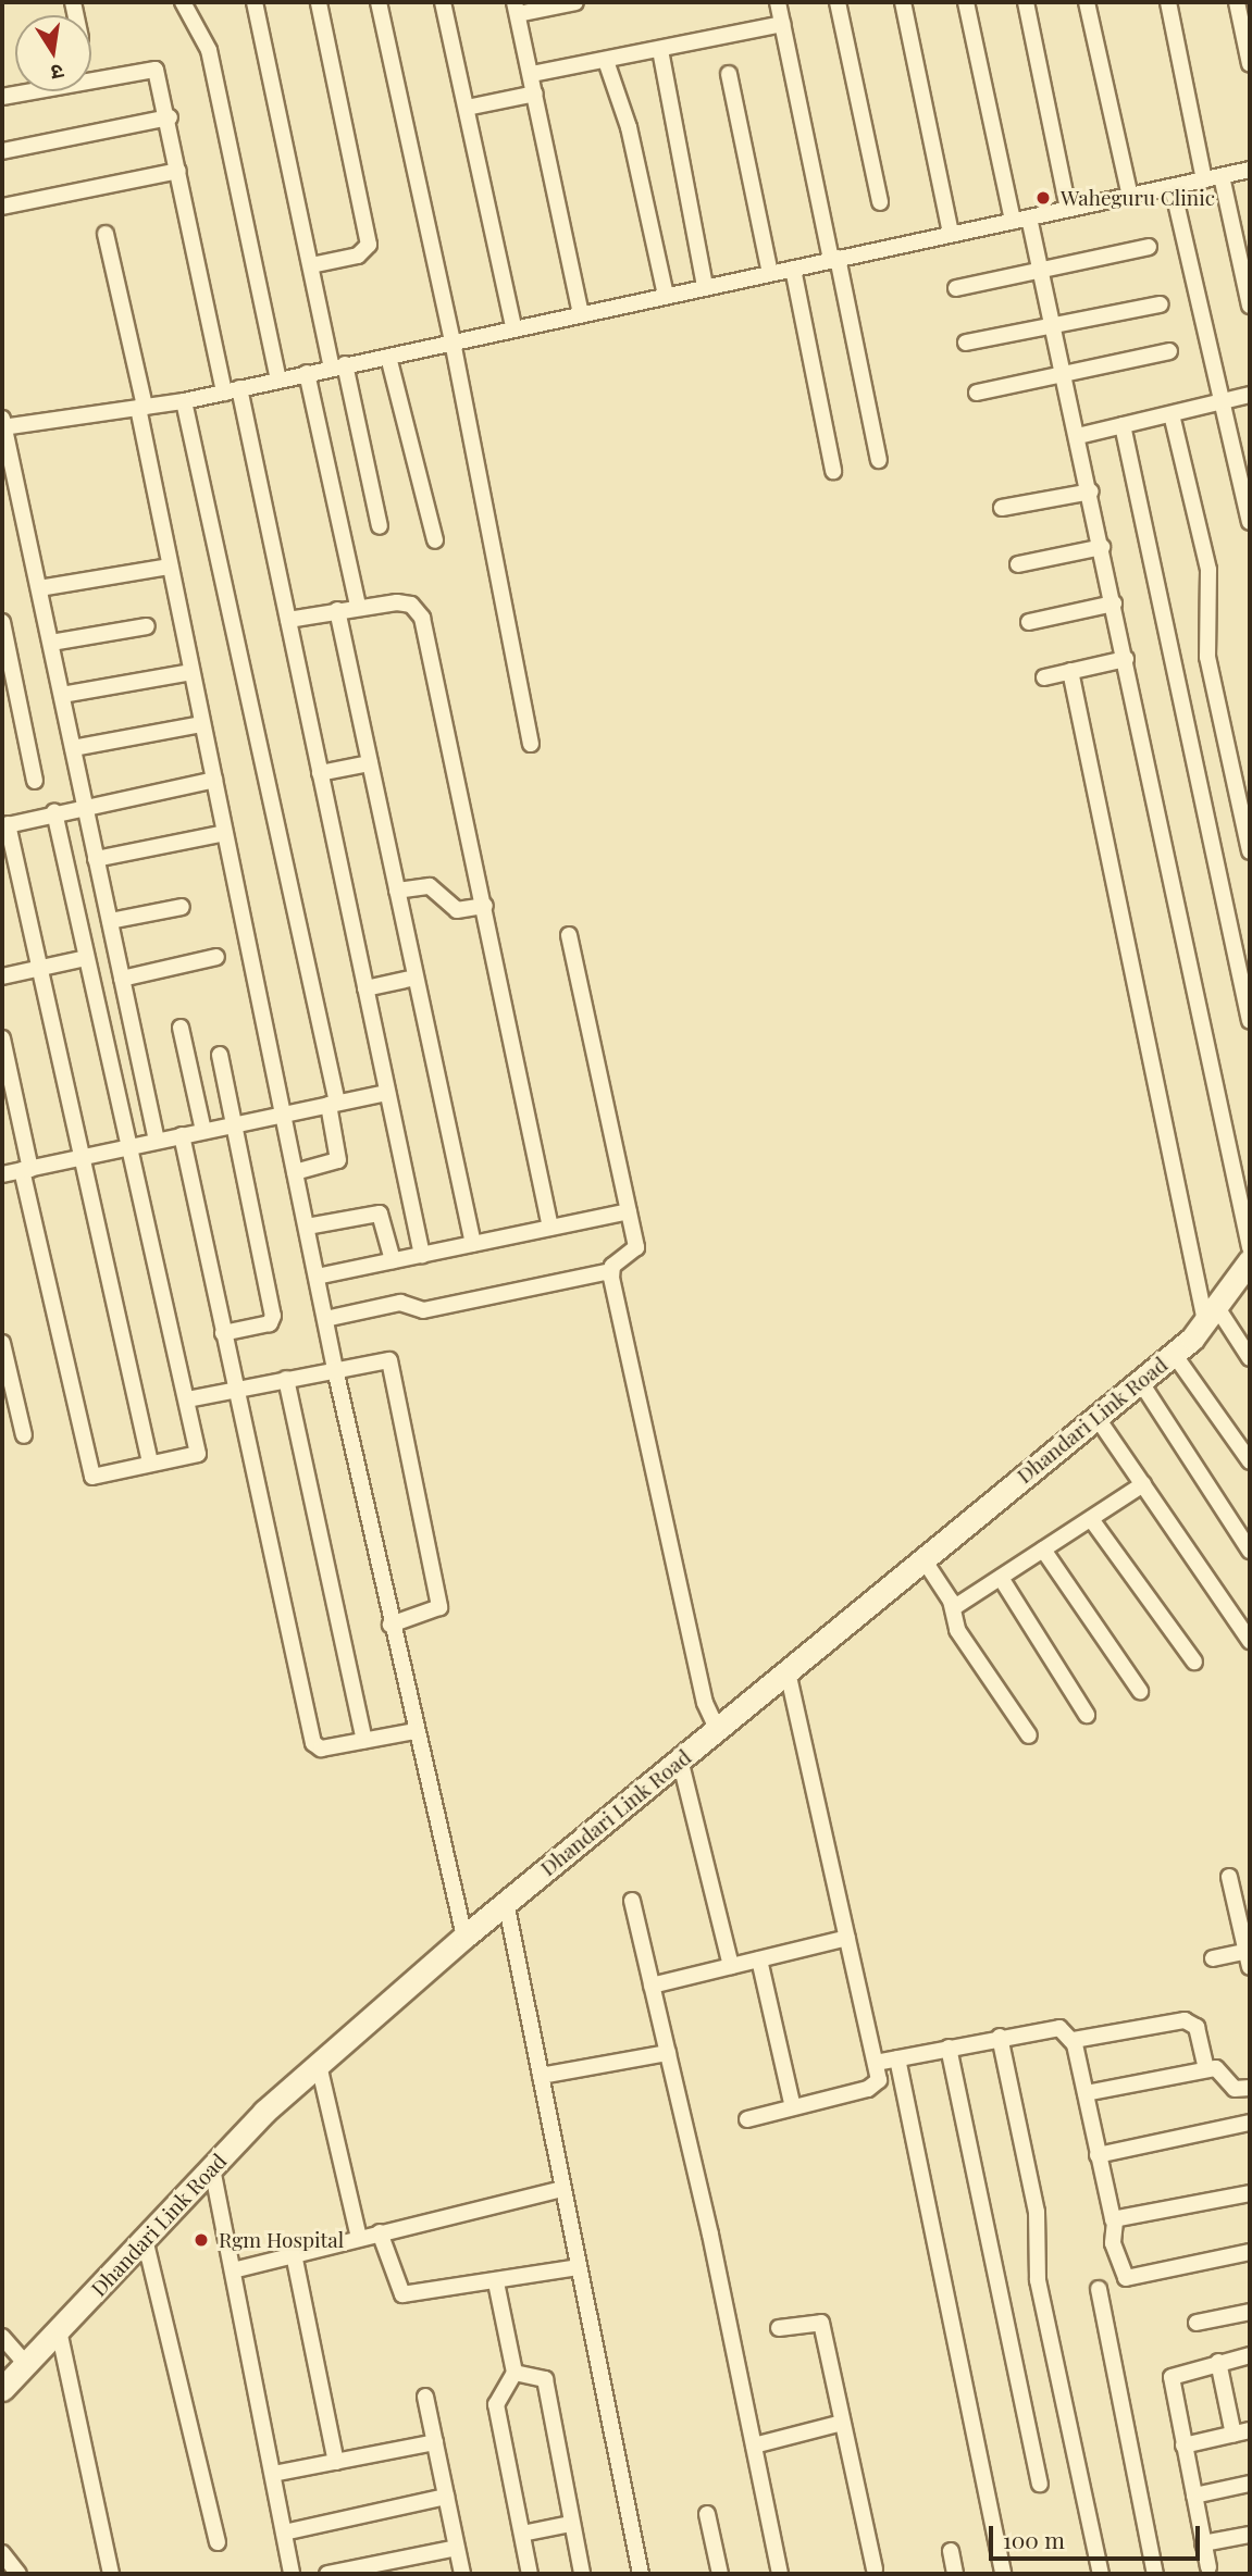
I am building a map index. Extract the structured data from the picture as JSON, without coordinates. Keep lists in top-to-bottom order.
{
  "streets": {
    "street": ["Dhandari Link Road"]
  },
  "places": ["Waheguru Clinic", "Rgm Hospital"],
  "scale_bar": "100 m",
  "north": "bottom"
}
